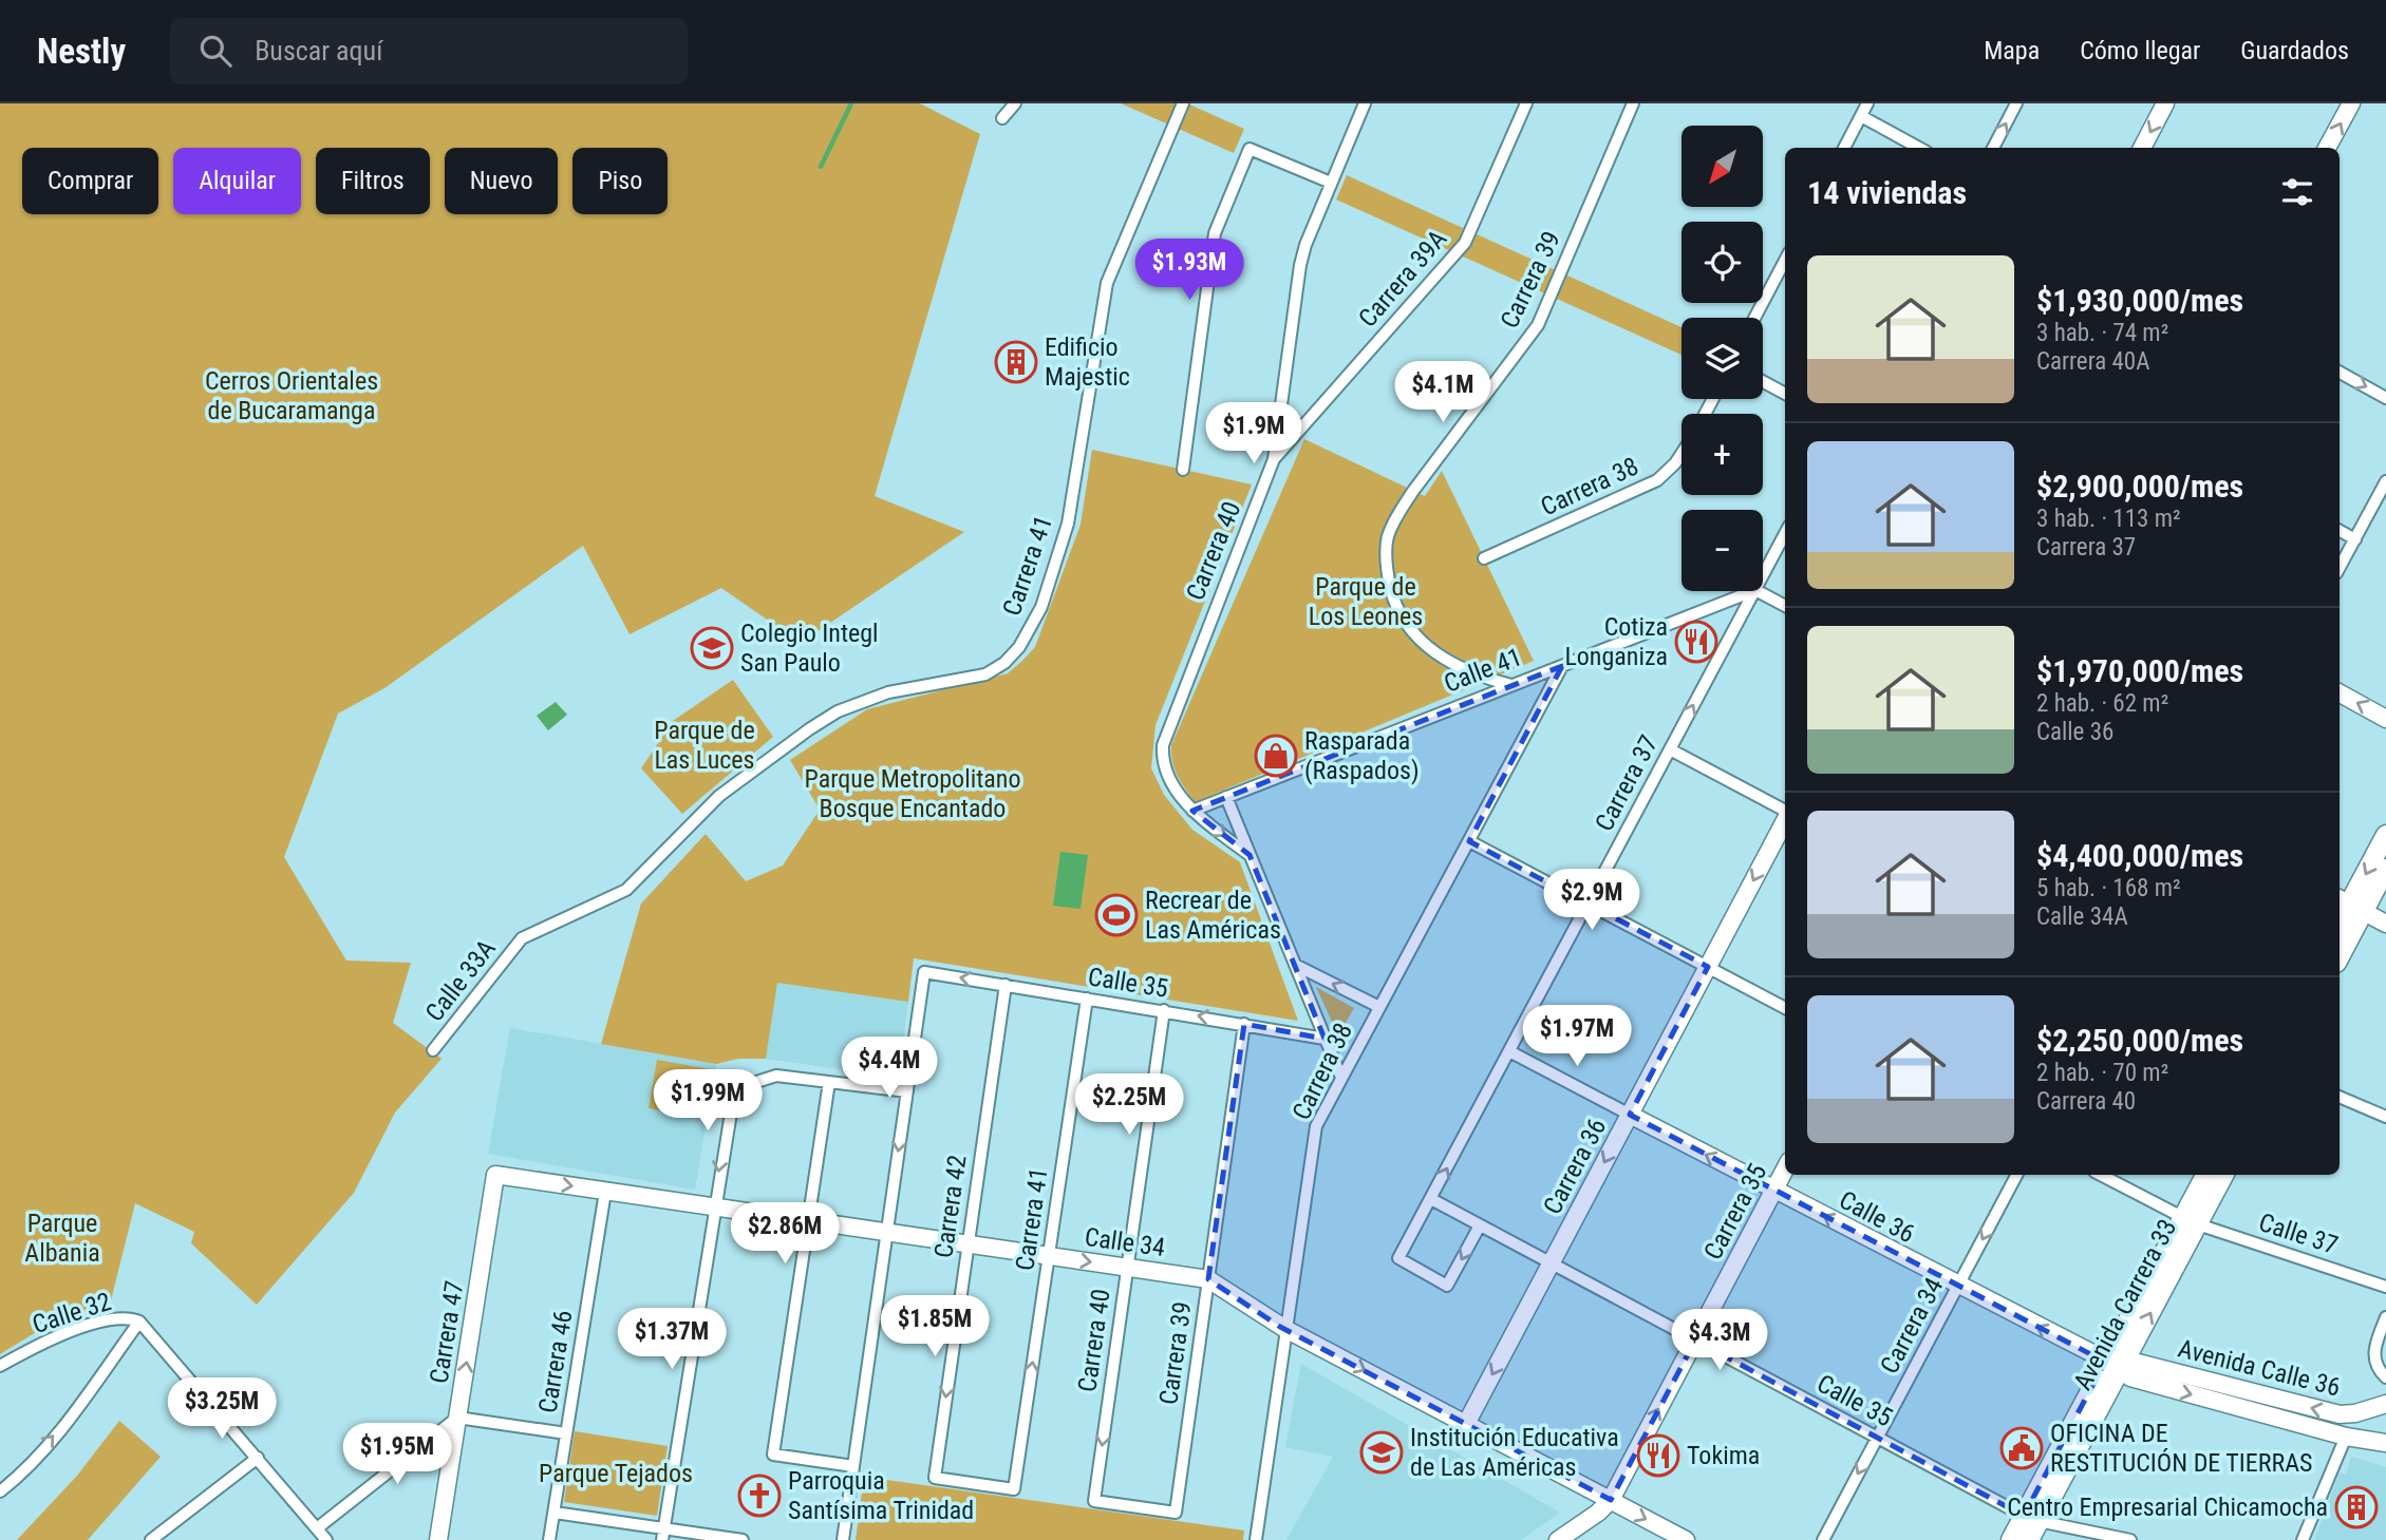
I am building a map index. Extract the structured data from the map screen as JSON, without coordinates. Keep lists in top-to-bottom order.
{
  "streets": {
    "main road": ["Avenida Carrera 33"],
    "street": [
      "Carrera 39A",
      "Carrera 39",
      "Carrera 38",
      "Carrera 40",
      "Carrera 41",
      "Calle 41",
      "Carrera 37",
      "Calle 33A",
      "Calle 35",
      "Carrera 36",
      "Carrera 42",
      "Carrera 35",
      "Calle 36",
      "Calle 37",
      "Calle 34",
      "Calle 32",
      "Carrera 34",
      "Carrera 47",
      "Carrera 46",
      "Avenida Calle 36"
    ]
  },
  "crossings": [
    ["Carrera 39A", "Carrera 40"],
    ["Carrera 39", "Carrera 40"],
    ["Carrera 39", "Calle 41"],
    ["Carrera 39", "Calle 35"],
    ["Carrera 39", "Calle 34"],
    ["Carrera 38", "Carrera 40"],
    ["Carrera 38", "Calle 41"],
    ["Carrera 38", "Calle 34"],
    ["Carrera 40", "Calle 41"],
    ["Carrera 40", "Calle 35"],
    ["Carrera 40", "Calle 34"],
    ["Carrera 41", "Calle 33A"],
    ["Carrera 41", "Calle 35"],
    ["Carrera 41", "Carrera 42"],
    ["Carrera 41", "Calle 34"],
    ["Carrera 37", "Calle 35"],
    ["Carrera 37", "Calle 36"],
    ["Calle 35", "Carrera 36"],
    ["Calle 35", "Carrera 42"],
    ["Calle 35", "Carrera 35"],
    ["Calle 35", "Avenida Carrera 33"],
    ["Calle 35", "Carrera 34"],
    ["Carrera 36", "Calle 36"],
    ["Carrera 36", "Calle 34"],
    ["Carrera 42", "Calle 34"],
    ["Carrera 35", "Calle 36"],
    ["Carrera 35", "Calle 34"],
    ["Calle 36", "Avenida Carrera 33"],
    ["Calle 36", "Carrera 34"],
    ["Calle 36", "Avenida Calle 36"],
    ["Calle 37", "Avenida Carrera 33"],
    ["Calle 34", "Carrera 47"],
    ["Calle 34", "Carrera 46"],
    ["Avenida Carrera 33", "Avenida Calle 36"]
  ],
  "one_way": [
    "Carrera 36",
    "Carrera 35",
    "Calle 36",
    "Calle 34",
    "Carrera 34",
    "Carrera 47"
  ],
  "parks": [
    "Cerros Orientales de Bucaramanga",
    "Parque de Los Leones",
    "Parque de Las Luces",
    "Parque Metropolitano Bosque Encantado",
    "Parque Albania",
    "Parque Tejados"
  ],
  "places": {
    "building": ["Edificio Majestic", "Centro Empresarial Chicamocha"],
    "restaurant": ["Cotiza Longaniza", "Tokima"],
    "school or university": ["Colegio Integl San Paulo", "Institución Educativa de Las Américas"],
    "shop": ["Rasparada (Raspados)"],
    "sports": ["Recrear de Las Américas"],
    "public building": ["OFICINA DE RESTITUCIÓN DE TIERRAS"],
    "church": ["Parroquia Santísima Trinidad"]
  },
  "north": "bottom left",
  "page": {
    "header": "Nestly",
    "search": "Buscar aquí",
    "nav": ["Mapa", "Cómo llegar", "Guardados"],
    "map_buttons": ["+", "−"],
    "chip": [
      "Comprar",
      "Alquilar",
      "Filtros",
      "Nuevo",
      "Piso"
    ],
    "heading": "14 viviendas",
    "list": [
      {
        "name": "$1,930,000/mes",
        "note": "3 hab. · 74 m² · Carrera 40A"
      },
      {
        "name": "$2,900,000/mes",
        "note": "3 hab. · 113 m² · Carrera 37"
      },
      {
        "name": "$1,970,000/mes",
        "note": "2 hab. · 62 m² · Calle 36"
      },
      {
        "name": "$4,400,000/mes",
        "note": "5 hab. · 168 m² · Calle 34A"
      },
      {
        "name": "$2,250,000/mes",
        "note": "2 hab. · 70 m² · Carrera 40"
      }
    ],
    "price": [
      "$1.93M",
      "$4.1M",
      "$1.9M",
      "$2.9M",
      "$1.97M",
      "$4.4M",
      "$1.99M",
      "$2.25M",
      "$2.86M",
      "$1.85M",
      "$1.37M",
      "$4.3M",
      "$3.25M",
      "$1.95M"
    ]
  }
}
